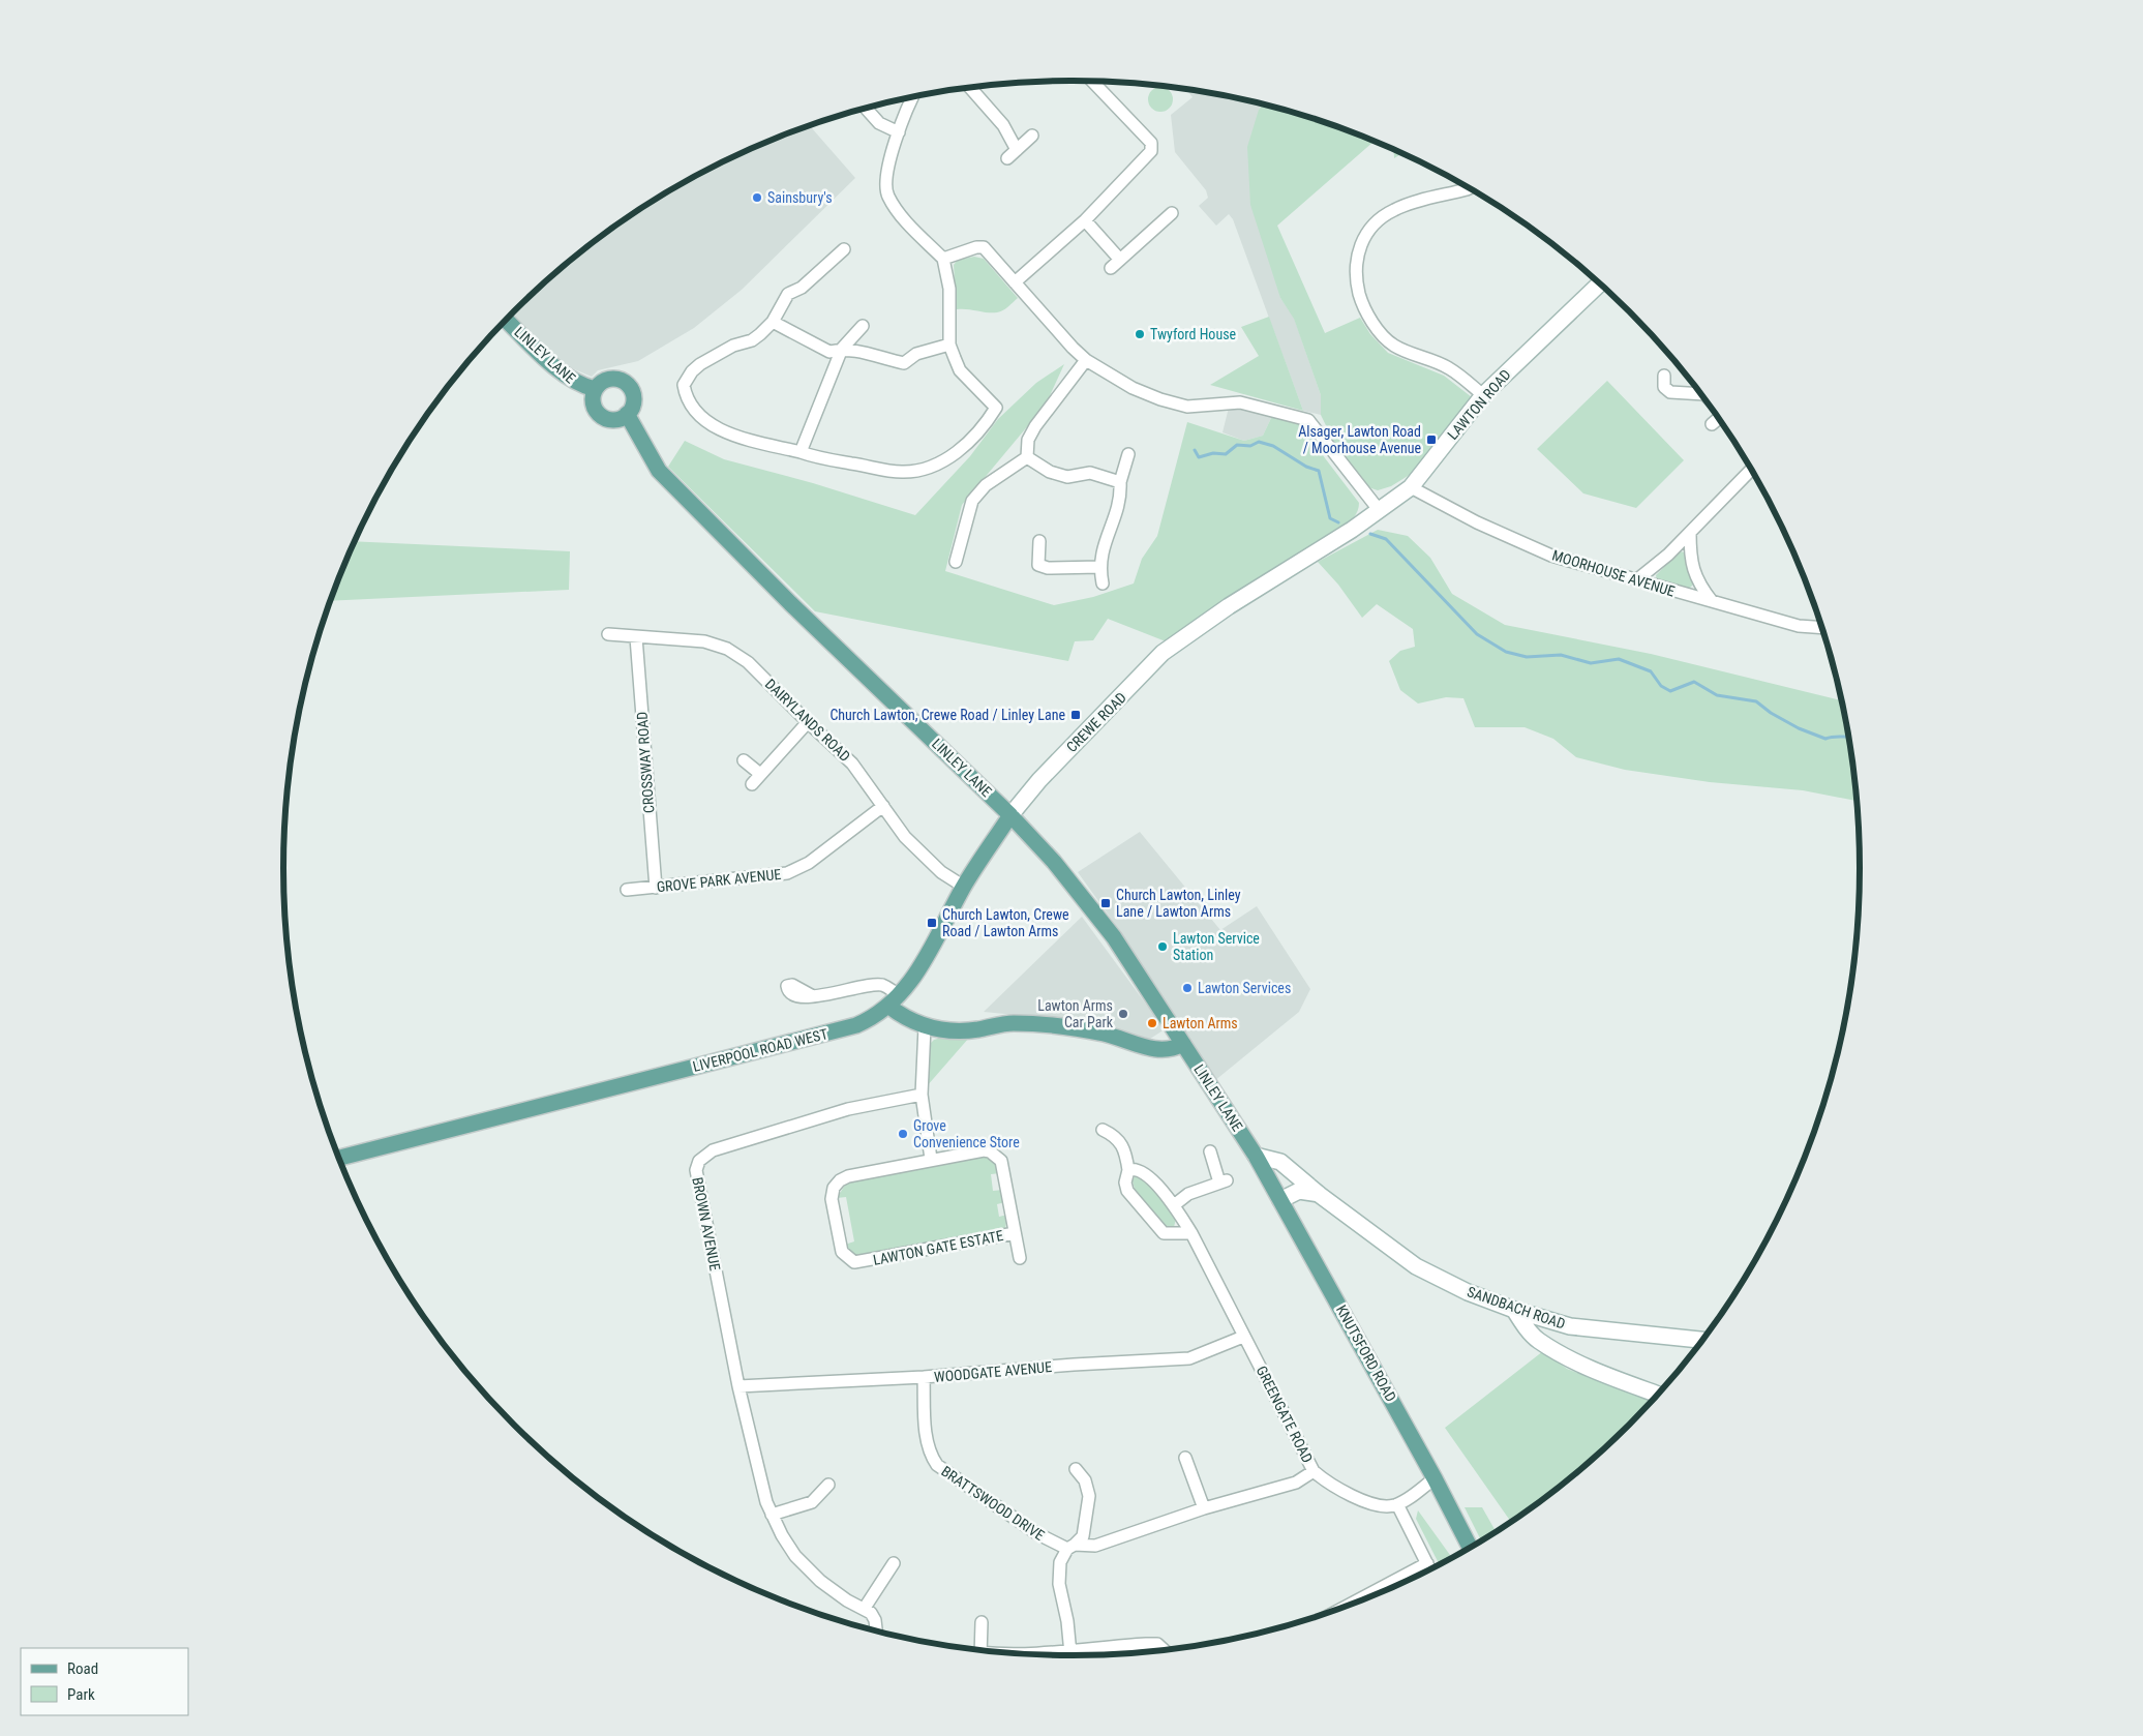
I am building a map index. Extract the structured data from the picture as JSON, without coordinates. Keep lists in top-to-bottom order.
{
  "streets": {
    "main road": [
      "LINLEY LANE",
      "LAWTON ROAD",
      "CREWE ROAD",
      "LIVERPOOL ROAD WEST",
      "SANDBACH ROAD",
      "KNUTSFORD ROAD"
    ],
    "street": [
      "MOORHOUSE AVENUE",
      "DAIRYLANDS ROAD",
      "CROSSWAY ROAD",
      "GROVE PARK AVENUE",
      "BROWN AVENUE",
      "LAWTON GATE ESTATE",
      "WOODGATE AVENUE",
      "GREENGATE ROAD",
      "BRATTSWOOD DRIVE"
    ]
  },
  "crossings": [
    ["LINLEY LANE", "CREWE ROAD"],
    ["LINLEY LANE", "SANDBACH ROAD"],
    ["LINLEY LANE", "KNUTSFORD ROAD"],
    ["LAWTON ROAD", "MOORHOUSE AVENUE"],
    ["LAWTON ROAD", "CREWE ROAD"],
    ["DAIRYLANDS ROAD", "CREWE ROAD"],
    ["DAIRYLANDS ROAD", "CROSSWAY ROAD"],
    ["DAIRYLANDS ROAD", "GROVE PARK AVENUE"],
    ["CREWE ROAD", "LIVERPOOL ROAD WEST"],
    ["CROSSWAY ROAD", "GROVE PARK AVENUE"],
    ["BROWN AVENUE", "WOODGATE AVENUE"],
    ["SANDBACH ROAD", "KNUTSFORD ROAD"],
    ["WOODGATE AVENUE", "GREENGATE ROAD"],
    ["WOODGATE AVENUE", "BRATTSWOOD DRIVE"],
    ["GREENGATE ROAD", "BRATTSWOOD DRIVE"]
  ],
  "places": {
    "other": [
      "Sainsbury's",
      "Twyford House",
      "Lawton Service Station",
      "Lawton Services",
      "Lawton Arms Car Park",
      "Lawton Arms",
      "Grove Convenience Store"
    ],
    "transit": [
      "Alsager, Lawton Road / Moorhouse Avenue",
      "Church Lawton, Crewe Road / Linley Lane",
      "Church Lawton, Linley Lane / Lawton Arms",
      "Church Lawton, Crewe Road / Lawton Arms"
    ]
  },
  "legend": ["Road", "Park"]
}
